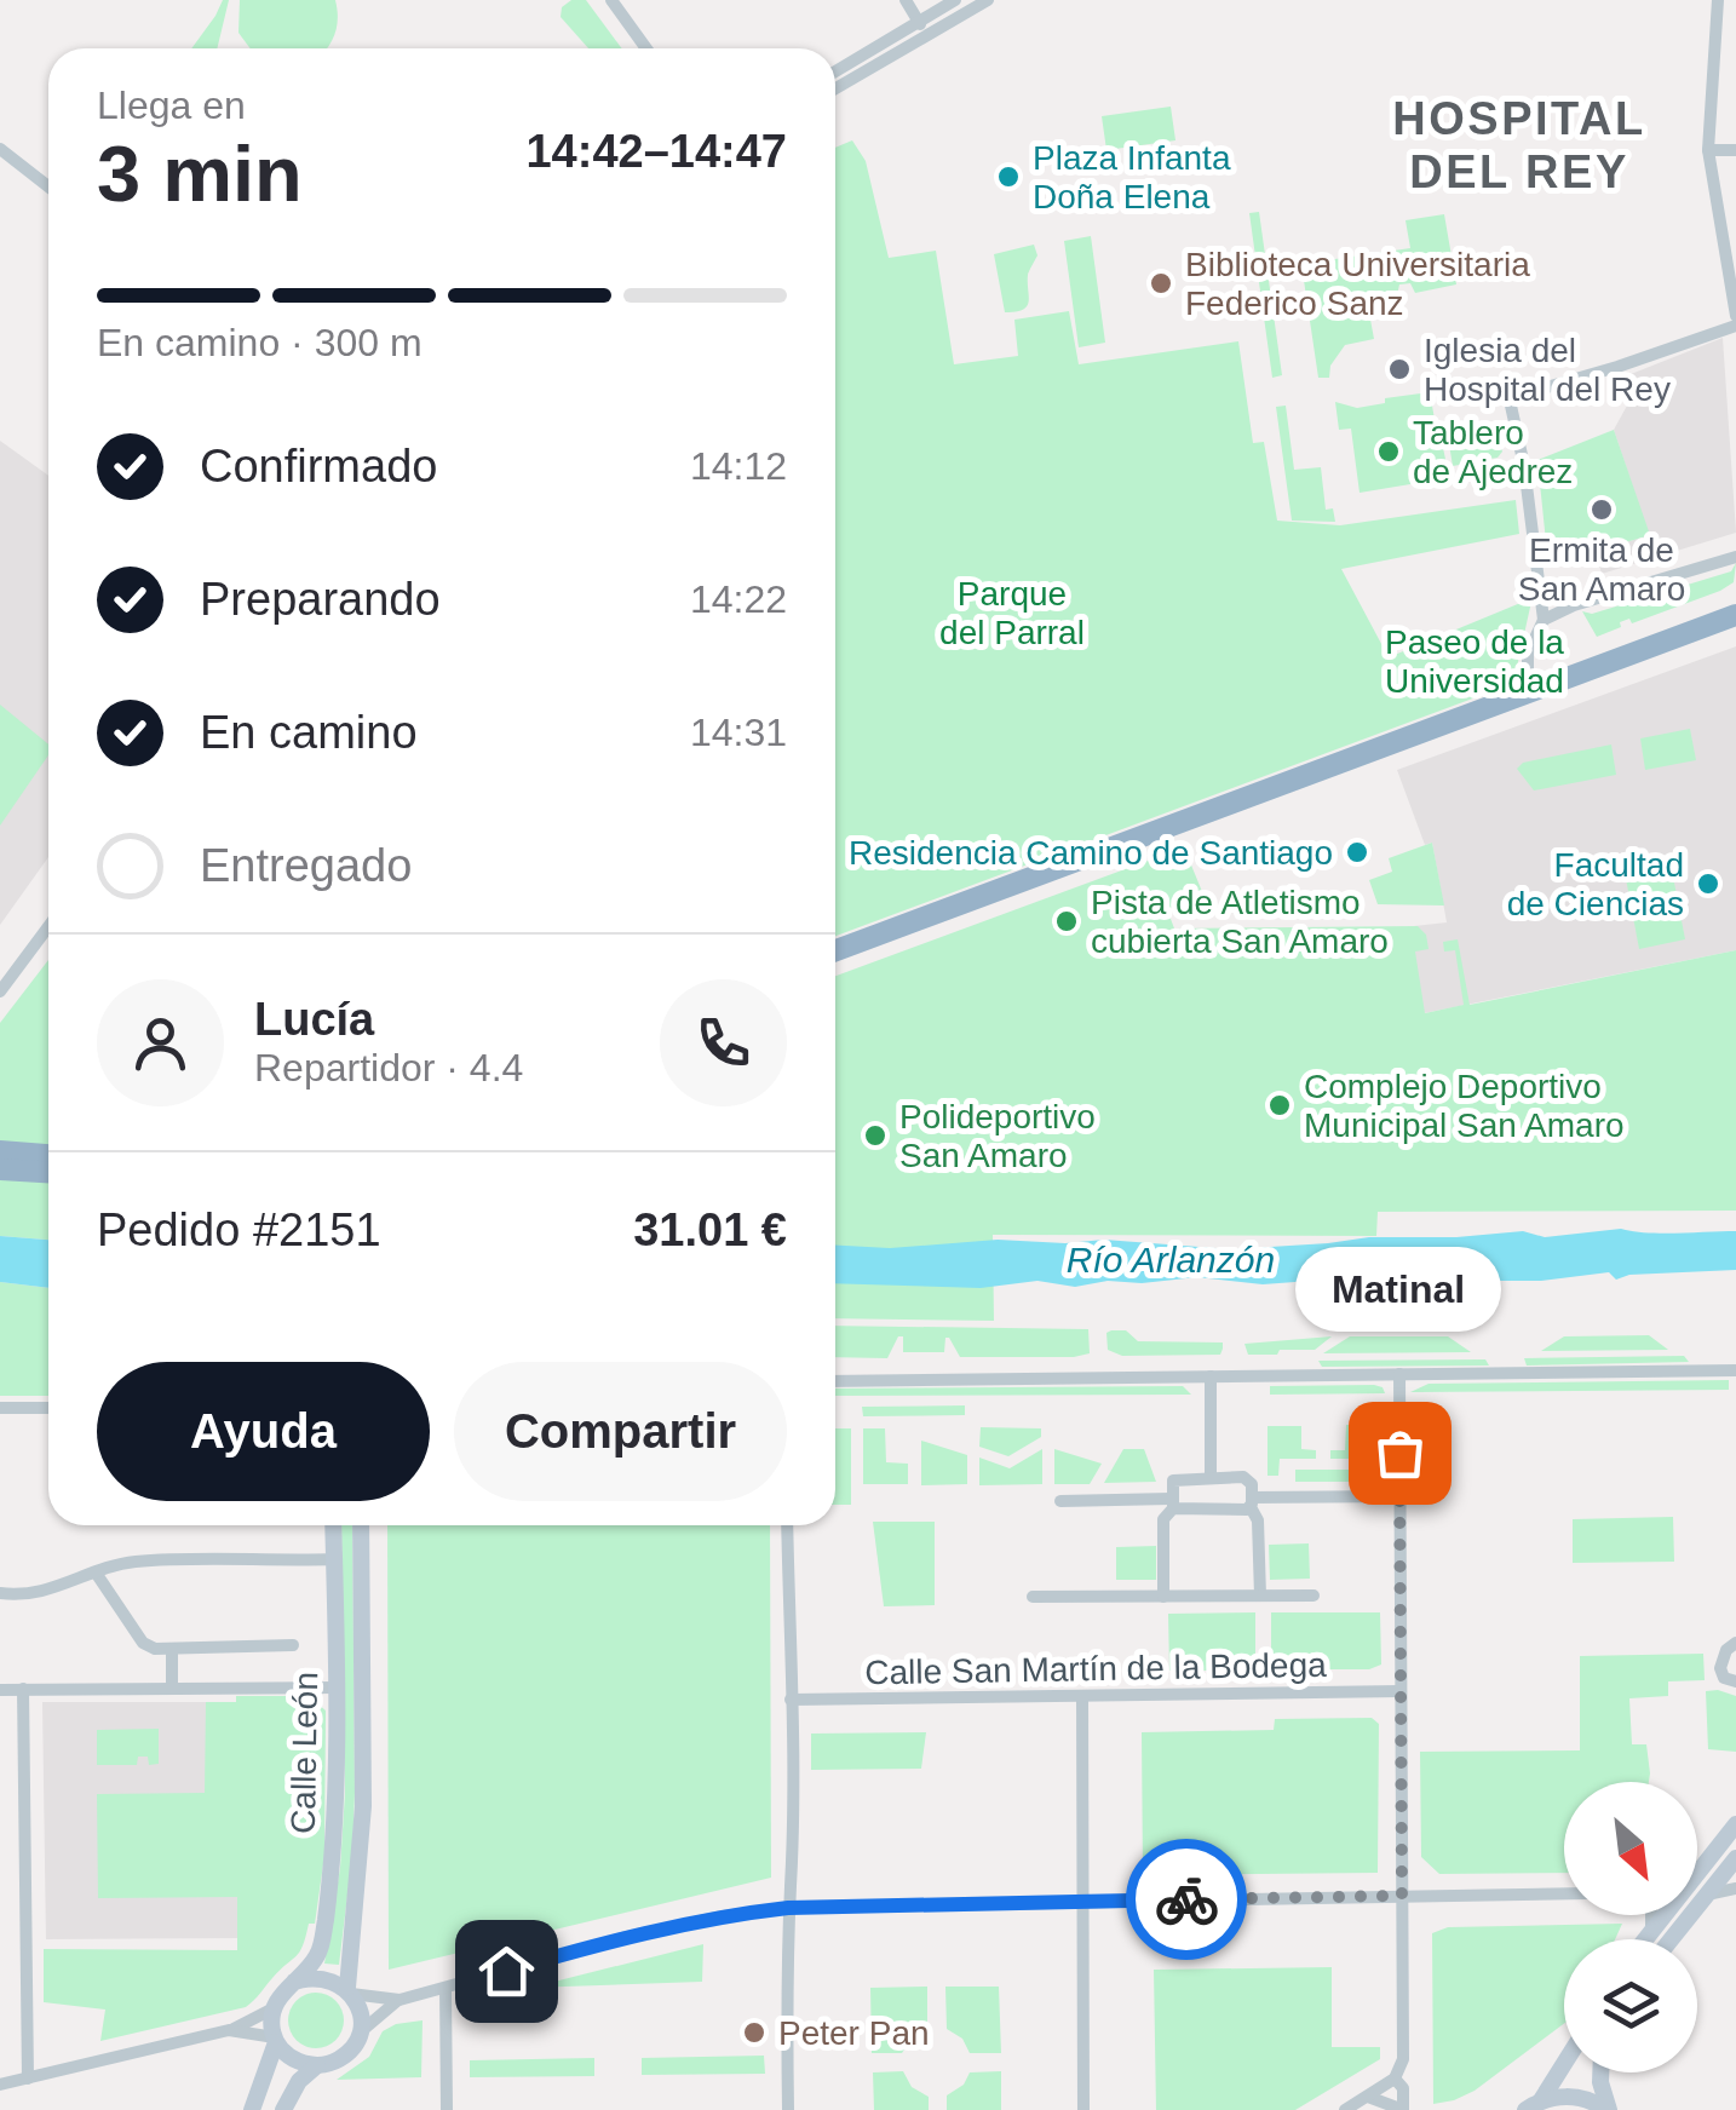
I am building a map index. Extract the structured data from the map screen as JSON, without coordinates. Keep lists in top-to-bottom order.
{
  "streets": {
    "main road": ["Calle León"],
    "street": ["Calle San Martín de la Bodega"]
  },
  "districts": ["HOSPITAL DEL REY"],
  "water": ["Río Arlanzón"],
  "parks": ["Parque del Parral", "Paseo de la Universidad"],
  "places": [
    "Plaza Infanta Doña Elena",
    "Biblioteca Universitaria Federico Sanz",
    "Iglesia del Hospital del Rey",
    "Tablero de Ajedrez",
    "Ermita de San Amaro",
    "Residencia Camino de Santiago",
    "Facultad de Ciencias",
    "Pista de Atletismo cubierta San Amaro",
    "Complejo Deportivo Municipal San Amaro",
    "Polideportivo San Amaro",
    "Matinal",
    "Peter Pan"
  ],
  "north": "bottom right",
  "page": {
    "heading": ["3 min", "Llega en", "14:42–14:47"],
    "panel": [
      "Lucía",
      "Repartidor · 4.4",
      "Pedido #2151",
      "31.01 €"
    ],
    "bar": "En camino · 300 m",
    "list": [
      ["Confirmado", "14:12"],
      ["Preparando", "14:22"],
      ["En camino", "14:31"],
      "Entregado"
    ],
    "bubble": "Matinal",
    "buttons": ["Ayuda", "Compartir"]
  }
}
